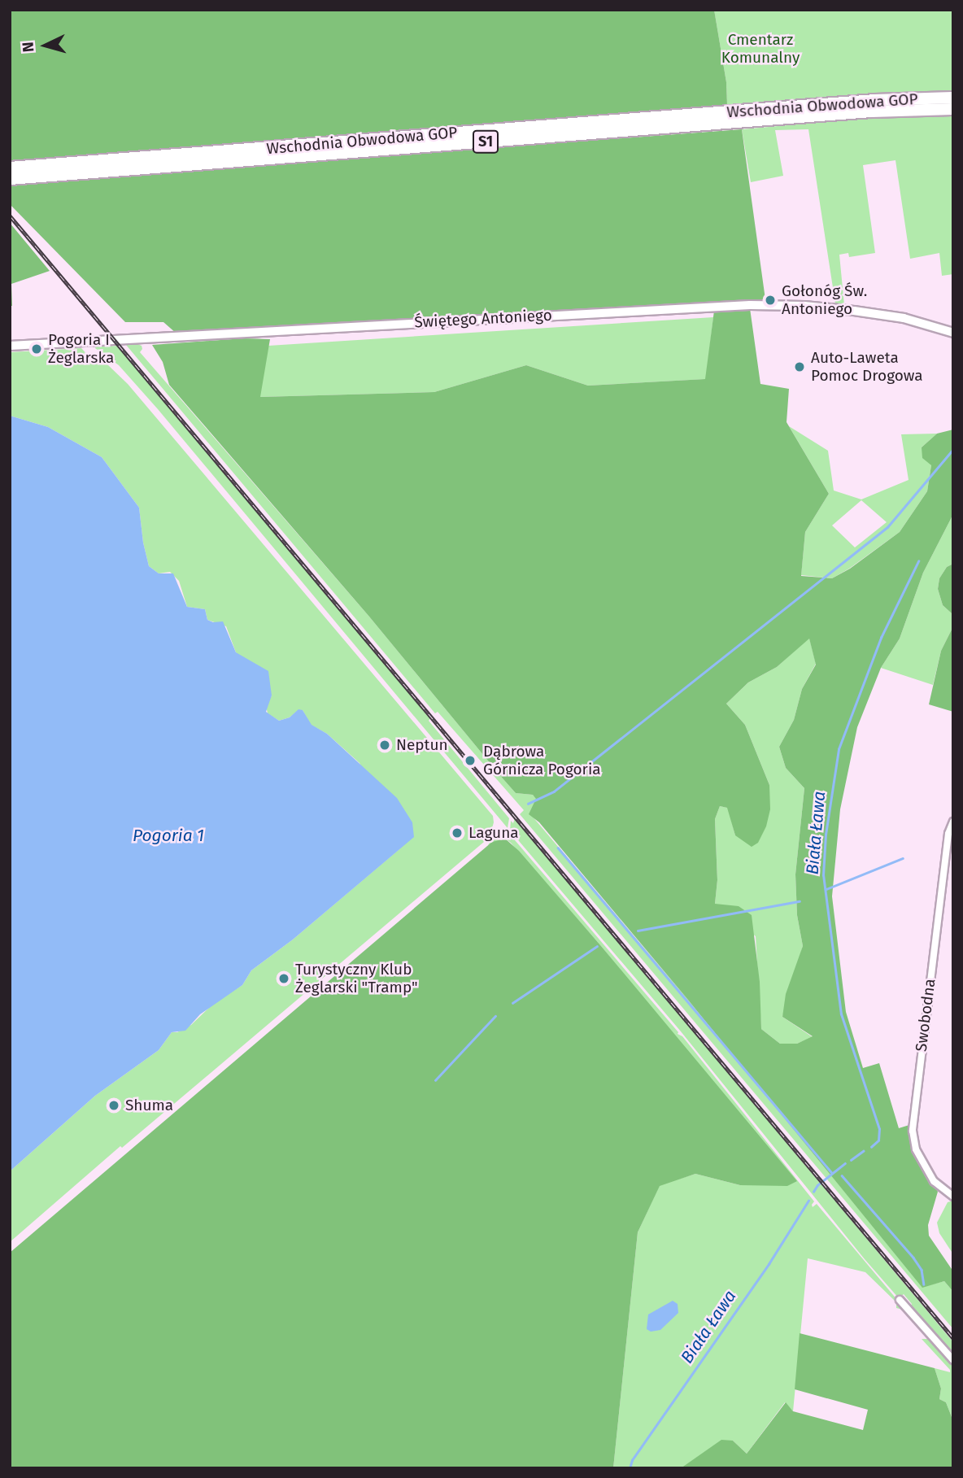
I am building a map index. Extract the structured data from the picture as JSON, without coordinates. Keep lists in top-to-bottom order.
{
  "streets": {
    "highway": ["Wschodnia Obwodowa GOP", "S1"],
    "street": ["Świętego Antoniego", "Swobodna"]
  },
  "water": ["Biała Ława", "Pogoria 1"],
  "parks": ["Cmentarz Komunalny"],
  "places": [
    "Gołonóg Św. Antoniego",
    "Pogoria I Żeglarska",
    "Auto-Laweta Pomoc Drogowa",
    "Neptun",
    "Dąbrowa Górnicza Pogoria",
    "Laguna",
    "Turystyczny Klub Żeglarski \"Tramp\"",
    "Shuma"
  ],
  "north": "left"
}
